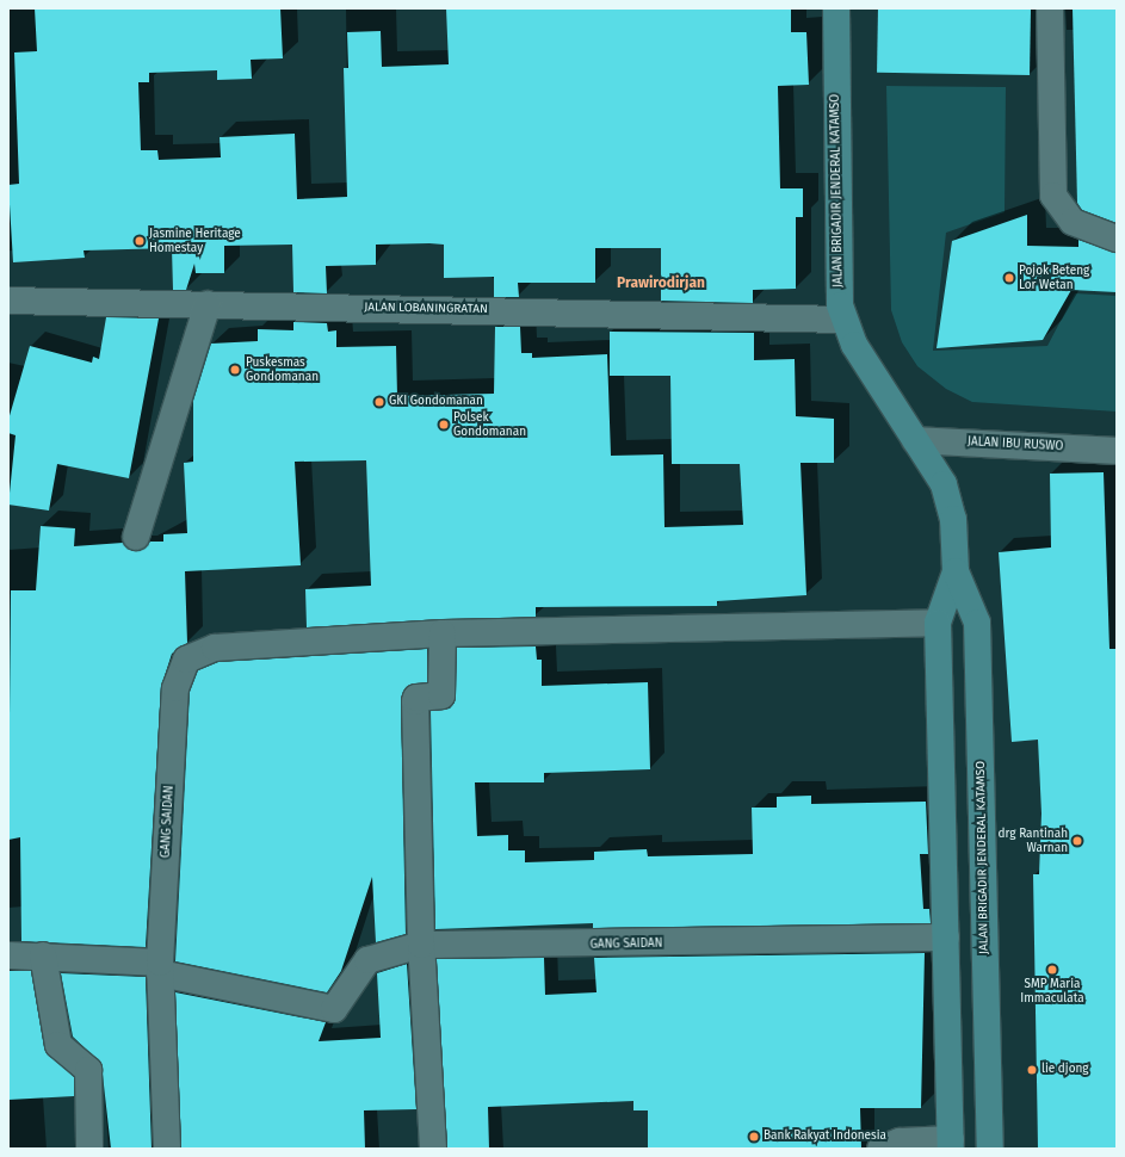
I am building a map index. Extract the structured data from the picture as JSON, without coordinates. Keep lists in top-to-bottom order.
{
  "streets": {
    "main road": ["JALAN BRIGADIR JENDERAL KATAMSO"],
    "street": ["JALAN LOBANINGRATAN", "JALAN IBU RUSWO", "GANG SAIDAN"]
  },
  "crossings": [
    ["JALAN BRIGADIR JENDERAL KATAMSO", "JALAN LOBANINGRATAN"],
    ["JALAN BRIGADIR JENDERAL KATAMSO", "JALAN IBU RUSWO"],
    ["JALAN BRIGADIR JENDERAL KATAMSO", "GANG SAIDAN"]
  ],
  "districts": ["Prawirodirjan"],
  "places": [
    "Jasmine Heritage Homestay",
    "Pojok Beteng Lor Wetan",
    "Puskesmas Gondomanan",
    "GKI Gondomanan",
    "Polsek Gondomanan",
    "drg Rantinah Warnan",
    "SMP Maria Immaculata",
    "lie djong",
    "Bank Rakyat Indonesia"
  ]
}
